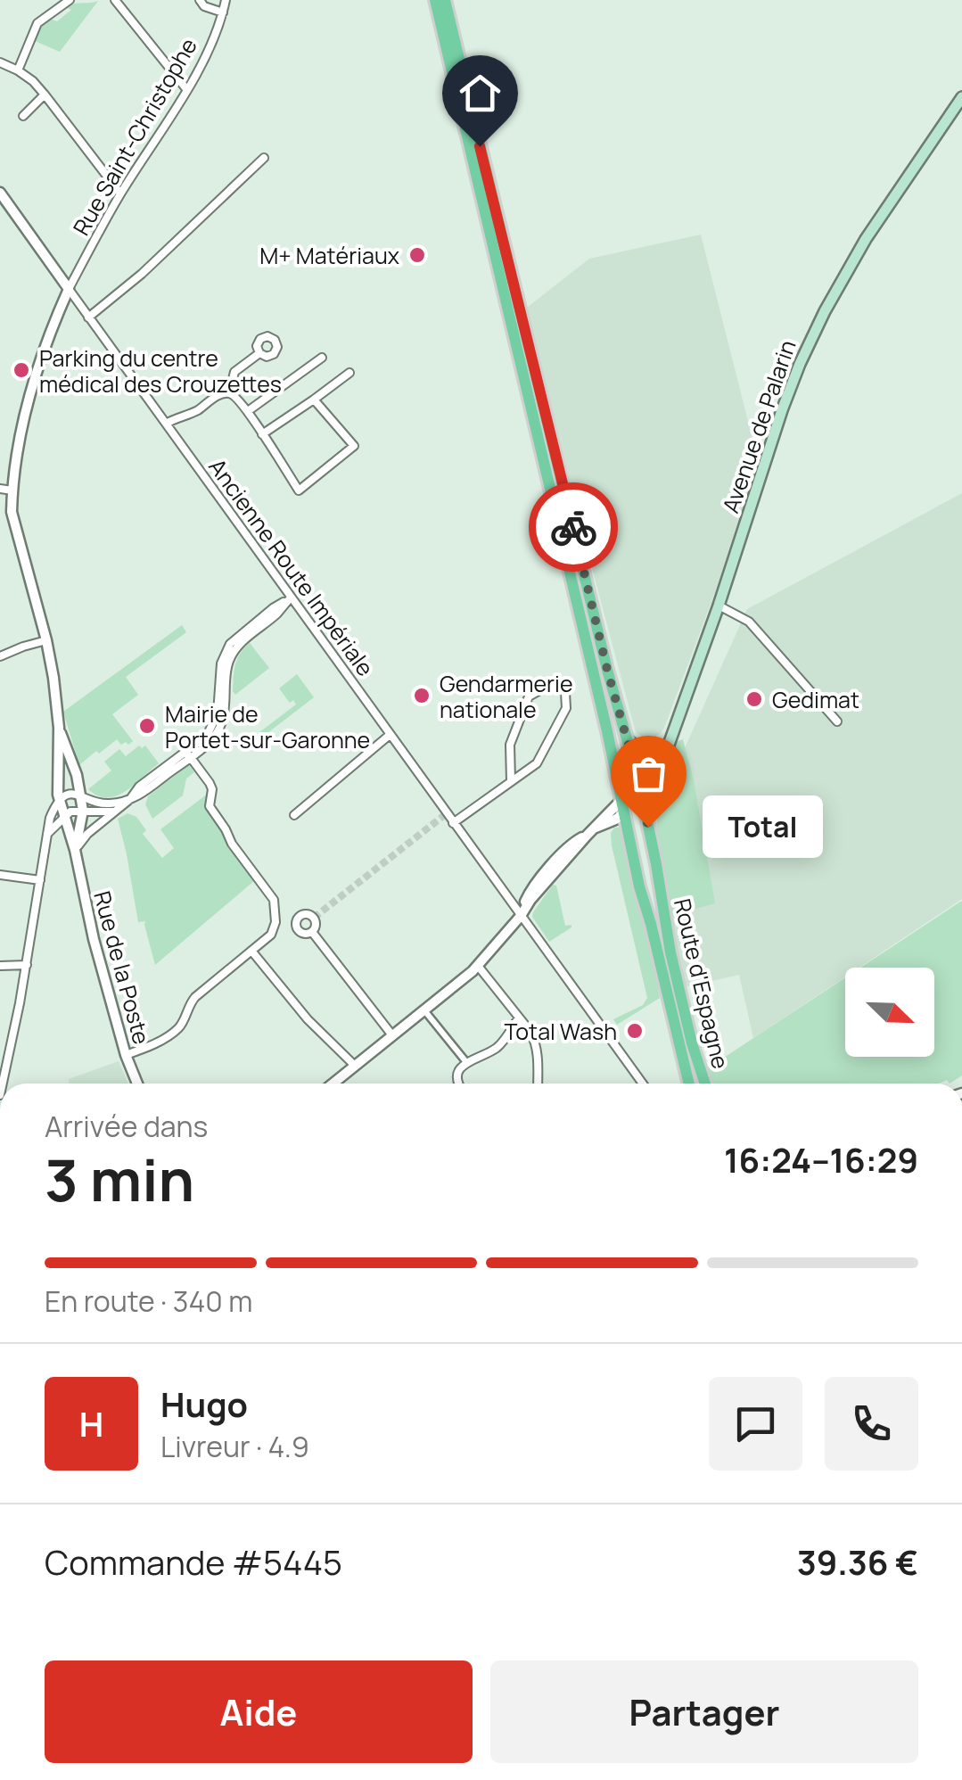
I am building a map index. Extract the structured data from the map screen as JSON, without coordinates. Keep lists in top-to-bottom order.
{
  "streets": {
    "main road": ["Avenue de Palarin", "Route d'Espagne"],
    "street": ["Rue Saint-Christophe", "Ancienne Route Impériale", "Rue de la Poste"]
  },
  "crossings": [
    ["Rue Saint-Christophe", "Ancienne Route Impériale"],
    ["Avenue de Palarin", "Route d'Espagne"]
  ],
  "places": [
    "M+ Matériaux",
    "Parking du centre médical des Crouzettes",
    "Gendarmerie nationale",
    "Gedimat",
    "Mairie de Portet-sur-Garonne",
    "Total",
    "Total Wash"
  ],
  "north": "bottom right",
  "page": {
    "bubble": "Total",
    "heading": ["3 min", "Arrivée dans", "16:24–16:29"],
    "panel": [
      "Hugo",
      "Livreur · 4.9",
      "Commande #5445",
      "39.36 €"
    ],
    "bar": "En route · 340 m",
    "round": "H",
    "buttons": ["Aide", "Partager"]
  }
}
